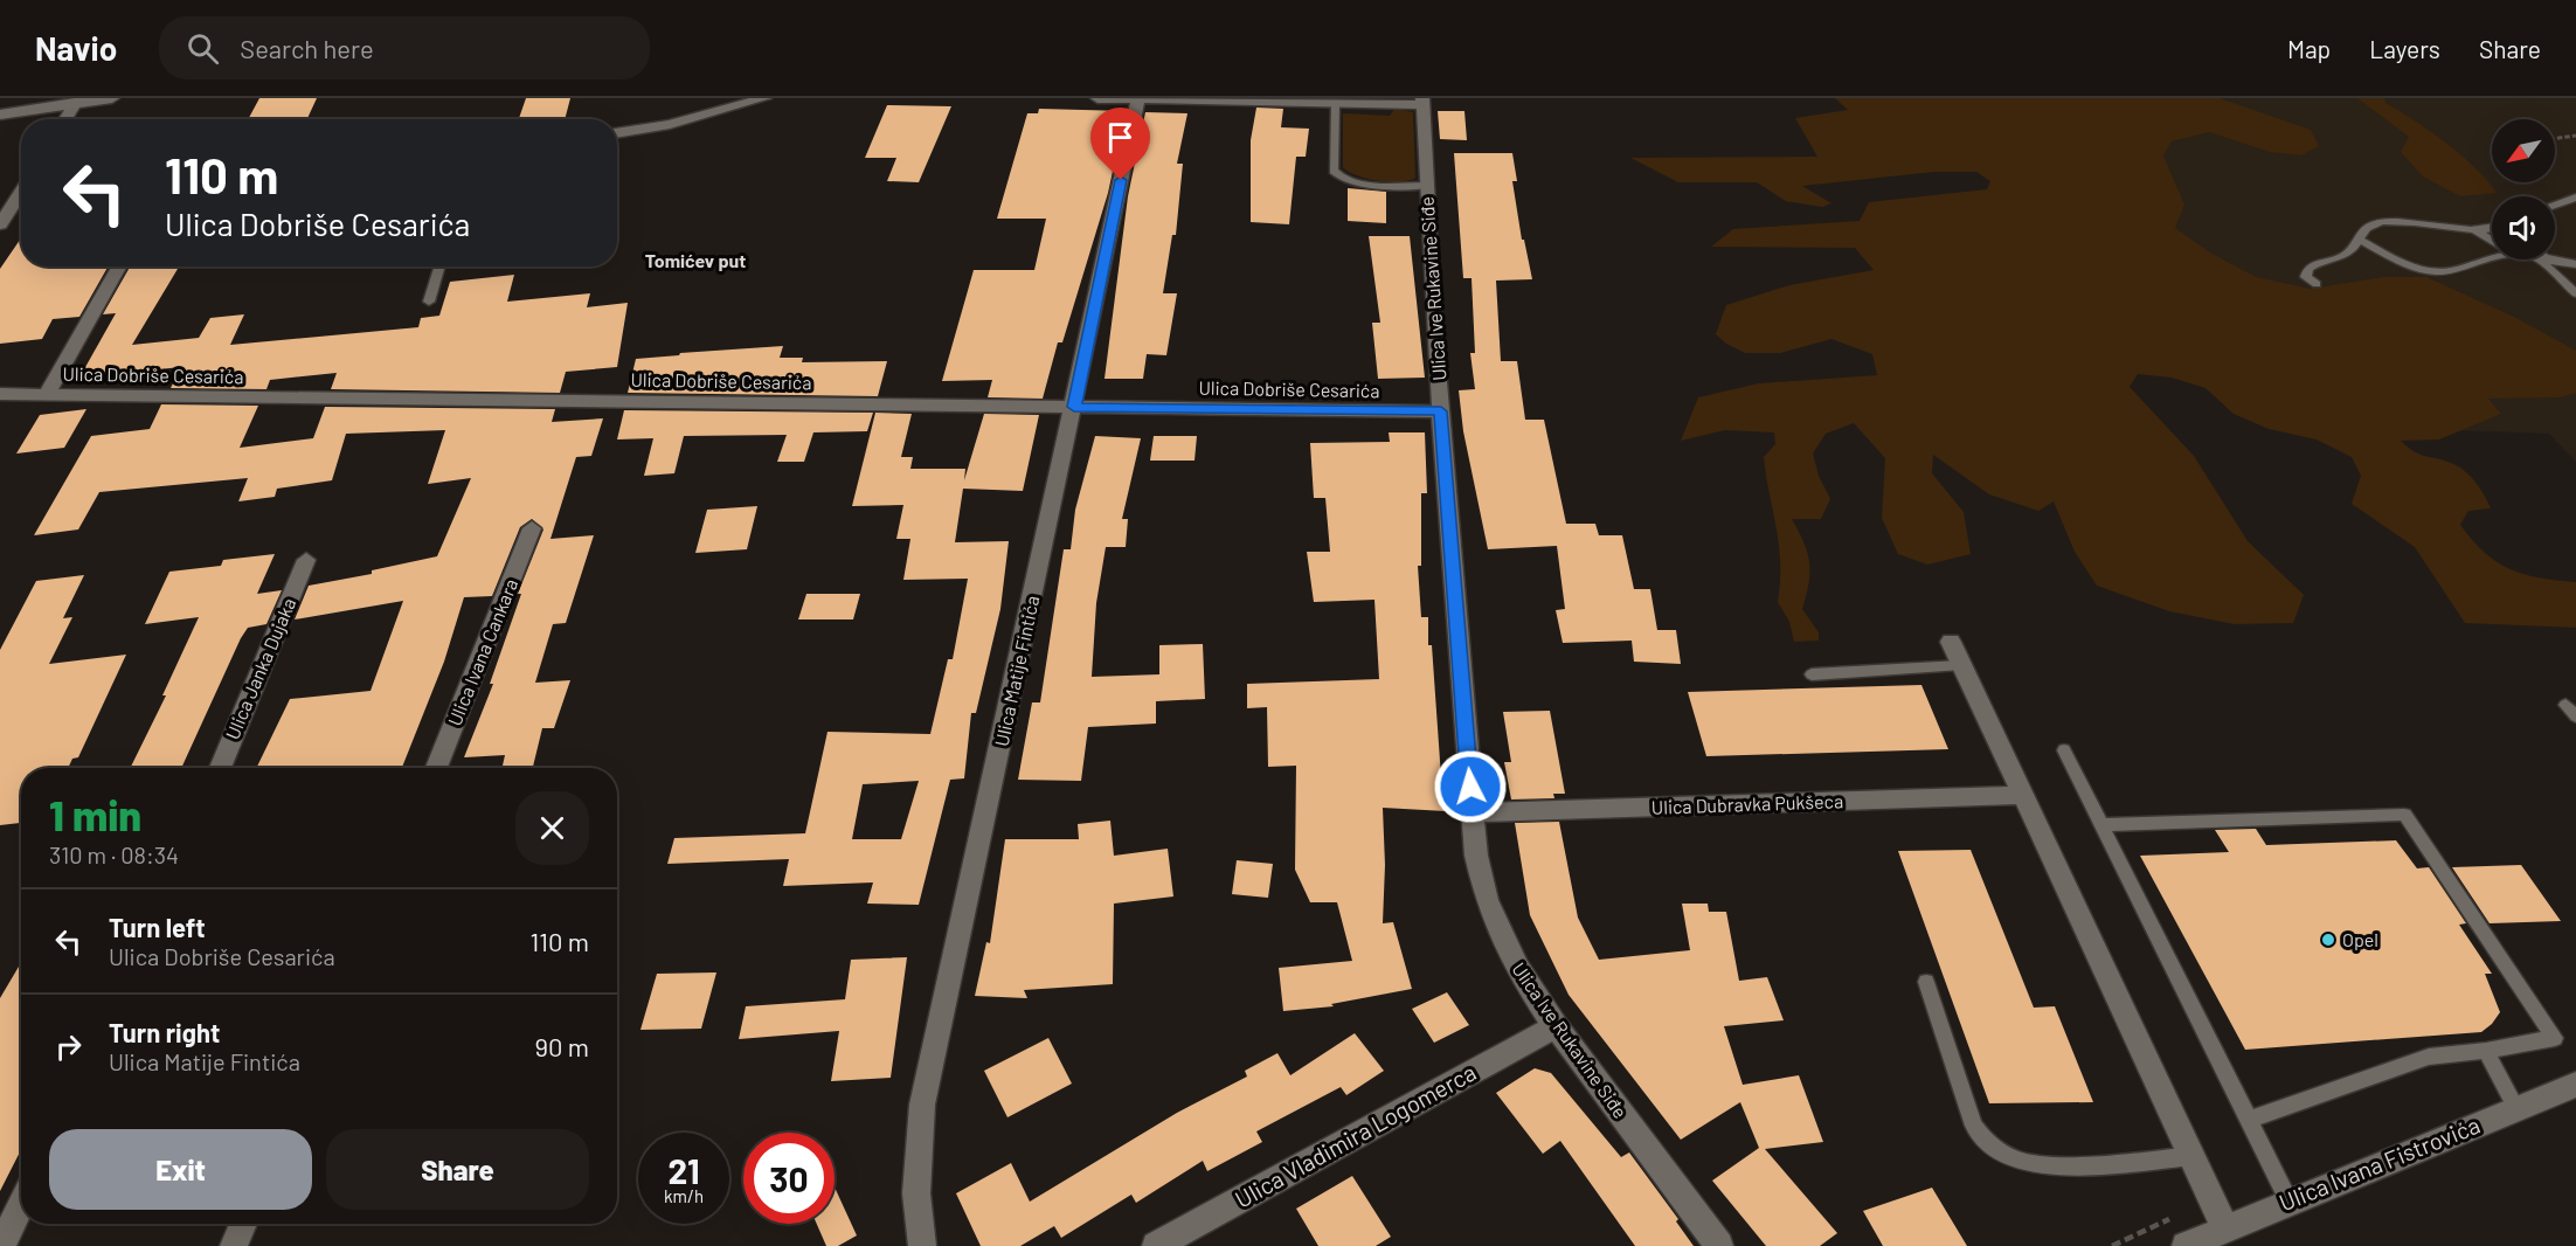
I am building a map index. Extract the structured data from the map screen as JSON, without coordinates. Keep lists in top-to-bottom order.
{
  "streets": {
    "street": [
      "Ulica Ive Rukavine Siđe",
      "Ulica Dobriše Cesarića",
      "Ulica Ivana Cankara",
      "Ulica Janka Dujaka",
      "Ulica Matije Fintića",
      "Ulica Dubravka Pukšeca",
      "Ulica Vladimira Logomerca",
      "Ulica Ivana Fistrovića"
    ]
  },
  "crossings": [
    ["Ulica Ive Rukavine Siđe", "Ulica Dobriše Cesarića"],
    ["Ulica Ive Rukavine Siđe", "Ulica Dubravka Pukšeca"],
    ["Ulica Ive Rukavine Siđe", "Ulica Vladimira Logomerca"],
    ["Ulica Dobriše Cesarića", "Ulica Matije Fintića"]
  ],
  "districts": ["Tomićev put"],
  "places": ["Opel"],
  "north": "bottom left",
  "page": {
    "header": "Navio",
    "search": "Search here",
    "nav": ["Map", "Layers", "Share"],
    "turn": ["110 m", "Ulica Dobriše Cesarića"],
    "heading": ["1 min", "310 m · 08:34"],
    "list": [
      {
        "name": "Turn left",
        "note": "Ulica Dobriše Cesarića",
        "value": "110 m"
      },
      {
        "name": "Turn right",
        "note": "Ulica Matije Fintića",
        "value": "90 m"
      }
    ],
    "buttons": ["Exit", "Share"],
    "speed": "21 km/h",
    "limit": "30"
  }
}
